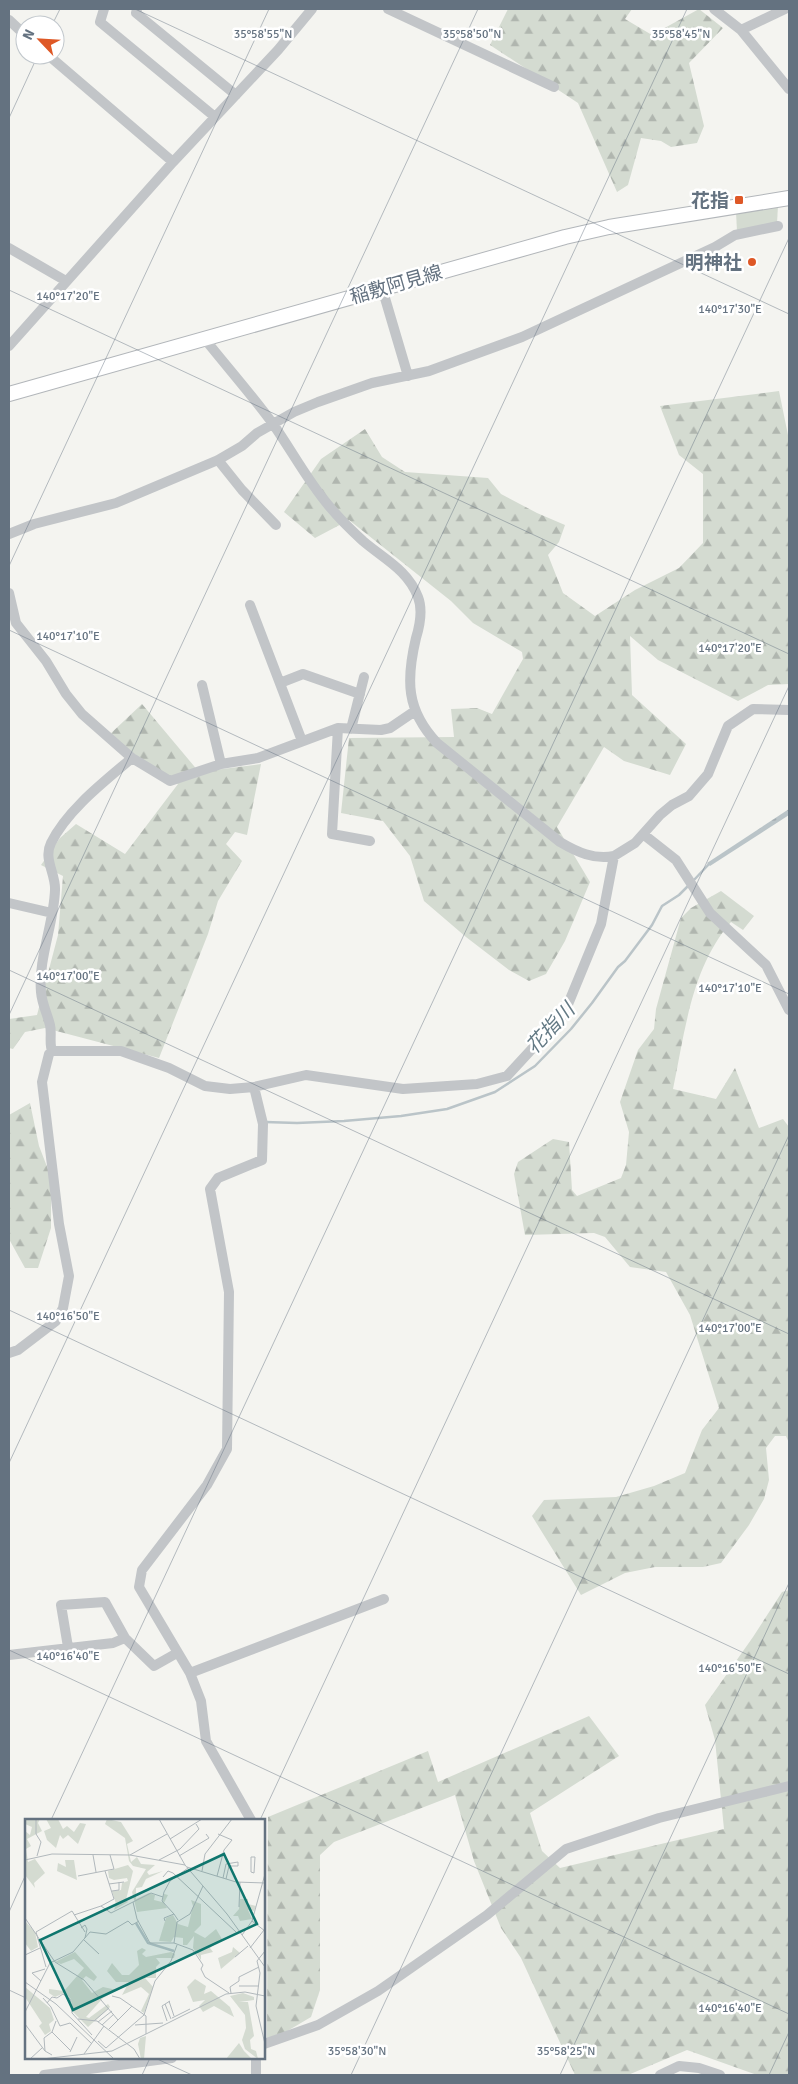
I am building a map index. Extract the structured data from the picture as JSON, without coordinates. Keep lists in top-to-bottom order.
{
  "streets": {
    "main road": ["稲敷阿見線"]
  },
  "water": ["花指川"],
  "places": {
    "transit": ["花指"],
    "other": ["明神社"]
  },
  "north": "top left",
  "coordinates": [
    "35°58'55\"N",
    "35°58'50\"N",
    "35°58'45\"N",
    "140°17'20\"E",
    "140°17'30\"E",
    "140°17'10\"E",
    "140°17'00\"E",
    "140°16'50\"E",
    "140°16'40\"E",
    "35°58'30\"N",
    "35°58'25\"N"
  ]
}
